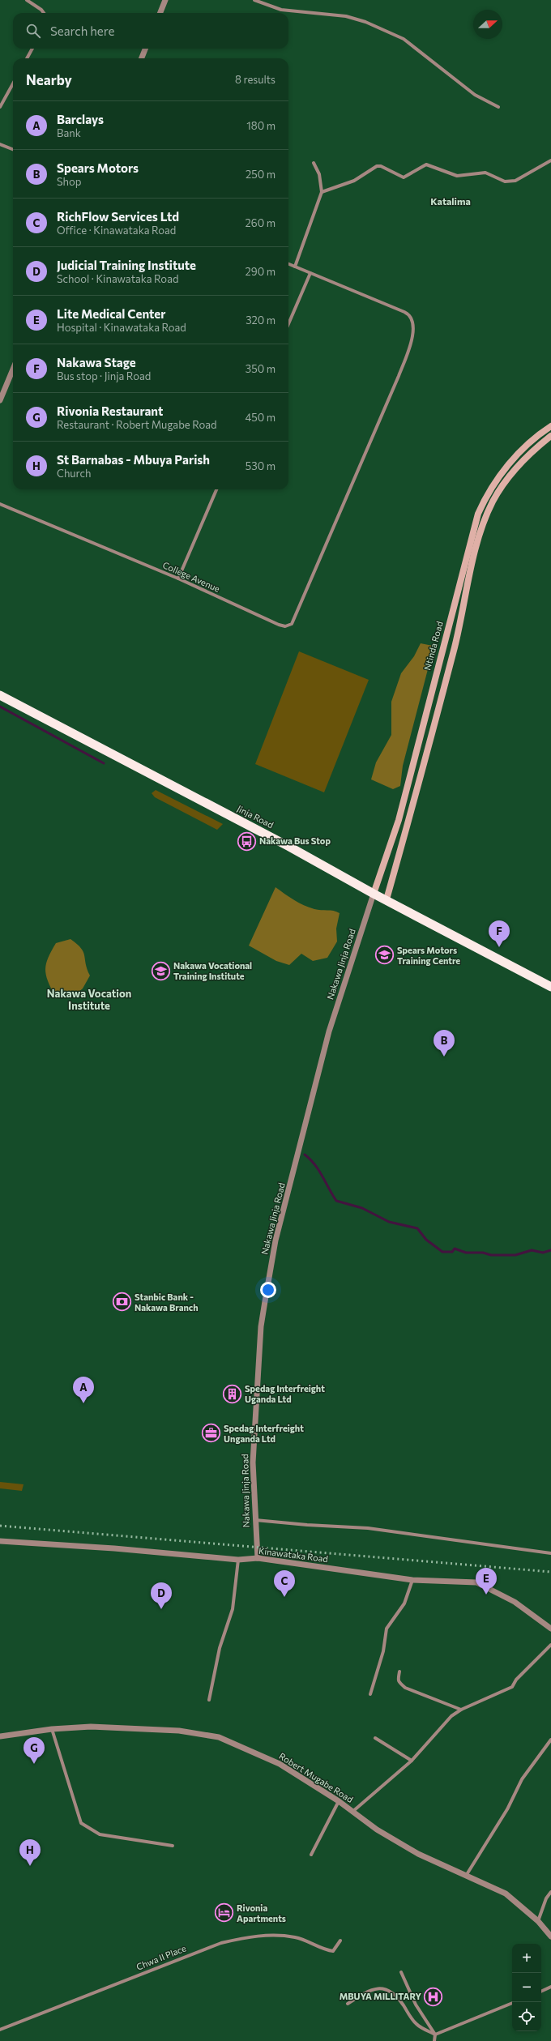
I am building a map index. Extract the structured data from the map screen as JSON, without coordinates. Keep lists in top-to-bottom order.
{
  "streets": {
    "highway": ["Jinja Road"],
    "main road": ["Ntinda Road"],
    "street": [
      "College Avenue",
      "Nakawa Jinja Road",
      "Kinawataka Road",
      "Robert Mugabe Road",
      "Chwa II Place"
    ]
  },
  "crossings": [
    ["Ntinda Road", "Jinja Road"],
    ["Ntinda Road", "Nakawa Jinja Road"],
    ["Jinja Road", "Nakawa Jinja Road"],
    ["Nakawa Jinja Road", "Kinawataka Road"]
  ],
  "districts": ["Katalima", "Nakawa Vocation Institute"],
  "places": {
    "bus stop": ["Nakawa Bus Stop"],
    "school or university": ["Spears Motors Training Centre", "Nakawa Vocational Training Institute"],
    "bank": ["Stanbic Bank - Nakawa Branch"],
    "building": ["Spedag Interfreight Uganda Ltd"],
    "office": ["Spedag Interfreight Unganda Ltd"],
    "hotel": ["Rivonia Apartments"],
    "hospital": ["MBUYA MILLITARY"]
  },
  "north": "right",
  "page": {
    "search": "Search here",
    "heading": ["Nearby", "8 results"],
    "list": [
      {
        "mark": "A",
        "name": "Barclays",
        "note": "Bank",
        "value": "180 m"
      },
      {
        "mark": "B",
        "name": "Spears Motors",
        "note": "Shop",
        "value": "250 m"
      },
      {
        "mark": "C",
        "name": "RichFlow Services Ltd",
        "note": "Office · Kinawataka Road",
        "value": "260 m"
      },
      {
        "mark": "D",
        "name": "Judicial Training Institute",
        "note": "School · Kinawataka Road",
        "value": "290 m"
      },
      {
        "mark": "E",
        "name": "Lite Medical Center",
        "note": "Hospital · Kinawataka Road",
        "value": "320 m"
      },
      {
        "mark": "F",
        "name": "Nakawa Stage",
        "note": "Bus stop · Jinja Road",
        "value": "350 m"
      },
      {
        "mark": "G",
        "name": "Rivonia Restaurant",
        "note": "Restaurant · Robert Mugabe Road",
        "value": "450 m"
      },
      {
        "mark": "H",
        "name": "St Barnabas - Mbuya Parish",
        "note": "Church",
        "value": "530 m"
      }
    ],
    "pins": [
      "F",
      "B",
      "A",
      "E",
      "C",
      "D",
      "G",
      "H"
    ],
    "map_buttons": ["+", "−"]
  }
}
